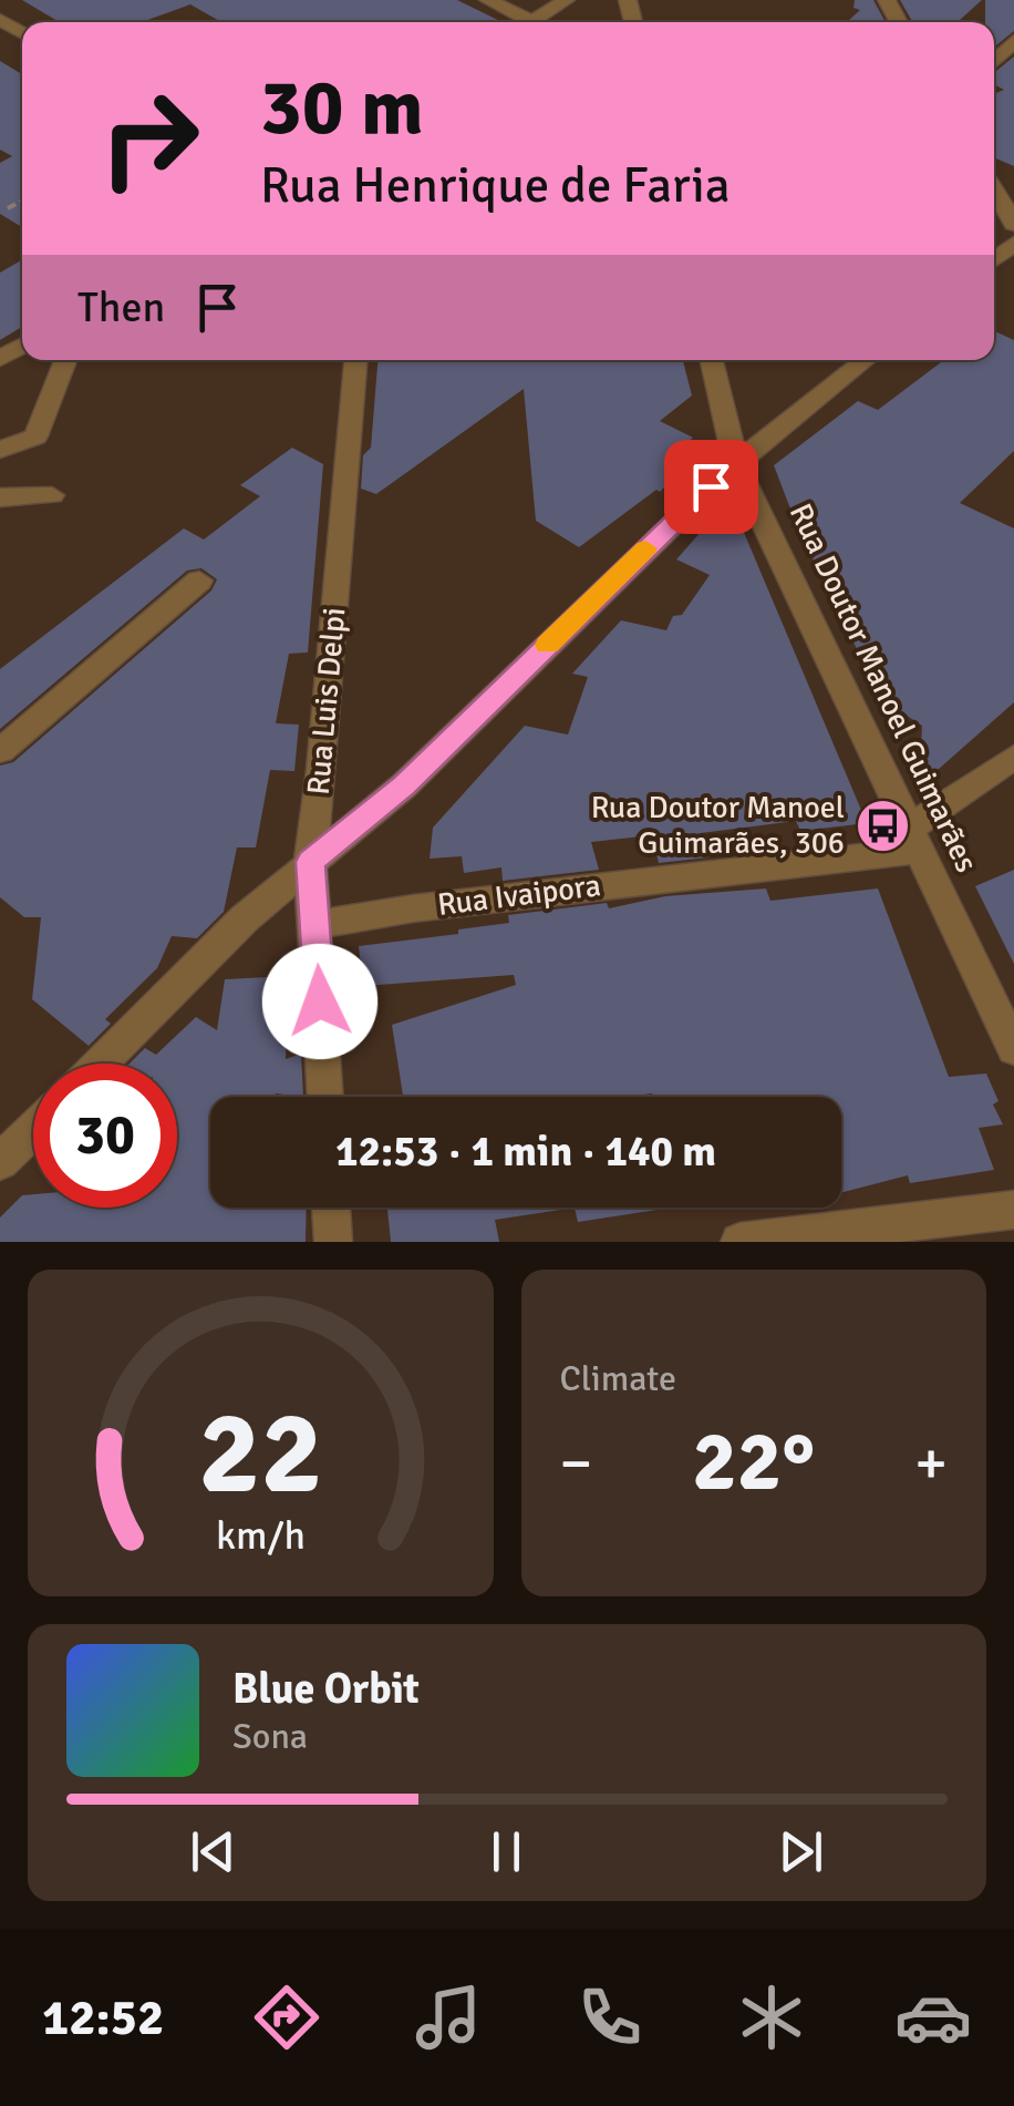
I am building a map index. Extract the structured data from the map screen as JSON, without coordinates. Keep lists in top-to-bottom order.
{
  "streets": {
    "street": ["Rua Doutor Manoel Guimarães", "Rua Luis Delpi", "Rua Ivaipora"]
  },
  "crossings": [
    ["Rua Doutor Manoel Guimarães", "Rua Ivaipora"],
    ["Rua Luis Delpi", "Rua Ivaipora"]
  ],
  "places": {
    "bus stop": ["Rua Doutor Manoel Guimarães, 306"]
  },
  "page": {
    "turn": ["30 m", "Rua Henrique de Faria"],
    "then": "Then",
    "limit": "30",
    "trip": "12:53 · 1 min · 140 m",
    "tile": "Climate",
    "heat": ["−", "22°", "+"],
    "song": ["Blue Orbit", "Sona"],
    "tabs": "12:52",
    "gauge": ["22", "km/h"]
  }
}
